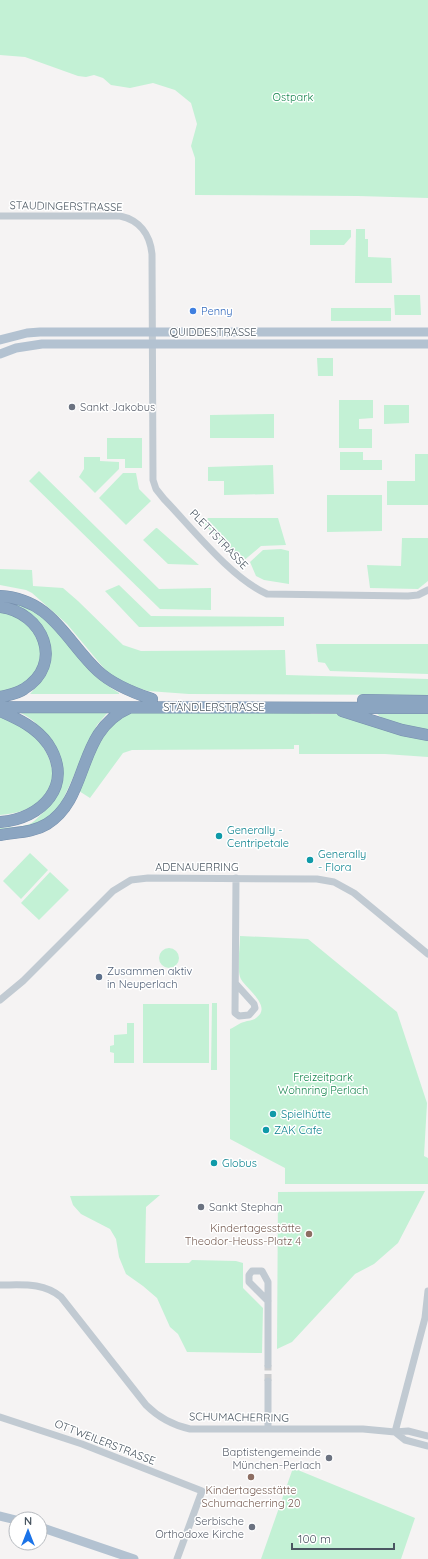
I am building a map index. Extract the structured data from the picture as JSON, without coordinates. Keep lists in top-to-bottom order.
{
  "streets": {
    "highway": ["STÄNDLERSTRASSE"],
    "main road": ["QUIDDESTRASSE"],
    "street": [
      "STAUDINGERSTRASSE",
      "PLETTSTRASSE",
      "ADENAUERRING",
      "SCHUMACHERRING",
      "OTTWEILERSTRASSE"
    ]
  },
  "crossings": [
    ["STAUDINGERSTRASSE", "QUIDDESTRASSE"],
    ["STAUDINGERSTRASSE", "PLETTSTRASSE"],
    ["QUIDDESTRASSE", "PLETTSTRASSE"]
  ],
  "parks": ["Ostpark", "Freizeitpark Wohnring Perlach"],
  "places": [
    "Penny",
    "Sankt Jakobus",
    "Generally - Centripetale",
    "Generally - Flora",
    "Zusammen aktiv in Neuperlach",
    "Spielhütte",
    "ZAK Cafe",
    "Globus",
    "Sankt Stephan",
    "Kindertagesstätte Theodor-Heuss-Platz 4",
    "Baptistengemeinde München-Perlach",
    "Kindertagesstätte Schumacherring 20",
    "Serbische Orthodoxe Kirche"
  ],
  "scale_bar": "100 m",
  "north": "top"
}
